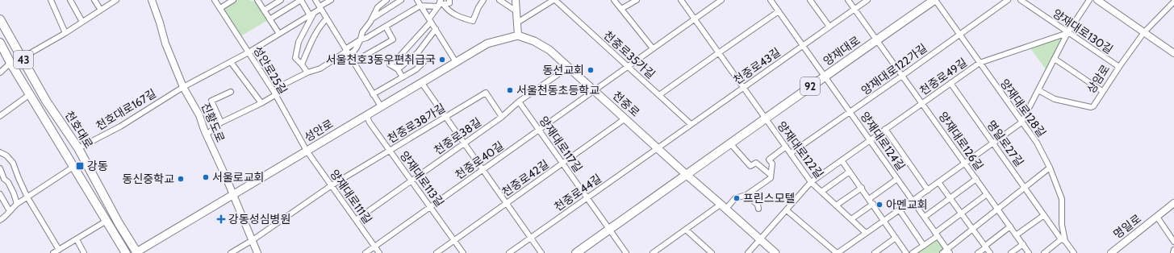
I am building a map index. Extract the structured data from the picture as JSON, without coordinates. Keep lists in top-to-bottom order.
{
  "streets": {
    "main road": [
      "양재대로",
      "43",
      "92",
      "천중로",
      "천호대로",
      "성안로"
    ],
    "street": [
      "양재대로130길",
      "천중로35가길",
      "천중로43길",
      "양재대로122가길",
      "성안로25길",
      "천중로49길",
      "상암로",
      "양재대로128길",
      "천호대로167길",
      "진황도로",
      "천중로38가길",
      "천중로38길",
      "양재대로124길",
      "양재대로126길",
      "명일로27길",
      "양재대로117길",
      "양재대로122길",
      "천중로40길",
      "천중로42길",
      "양재대로113길",
      "천중로44길",
      "양재대로111길",
      "명일로"
    ]
  },
  "crossings": [
    ["양재대로130길", "천중로49길"],
    ["양재대로130길", "상암로"],
    ["양재대로", "천중로"],
    ["양재대로", "양재대로128길"],
    ["양재대로", "양재대로124길"],
    ["양재대로", "양재대로126길"],
    ["양재대로", "양재대로117길"],
    ["양재대로", "양재대로122길"],
    ["천중로35가길", "천중로43길"],
    ["천중로35가길", "천중로40길"],
    ["천중로43길", "천중로"],
    ["천중로43길", "양재대로124길"],
    ["천중로43길", "양재대로126길"],
    ["천중로43길", "양재대로122길"],
    ["천중로43길", "천중로44길"],
    ["양재대로122가길", "양재대로128길"],
    ["양재대로122가길", "양재대로124길"],
    ["양재대로122가길", "양재대로126길"],
    ["양재대로122가길", "양재대로122길"],
    ["성안로25길", "천호대로167길"],
    ["성안로25길", "성안로"],
    ["성안로25길", "양재대로111길"],
    ["천중로49길", "천중로"],
    ["천중로49길", "양재대로128길"],
    ["천중로49길", "양재대로124길"],
    ["천중로49길", "양재대로126길"],
    ["천중로49길", "명일로27길"],
    ["천중로49길", "양재대로122길"],
    ["천중로", "성안로"],
    ["천중로", "천중로38길"],
    ["천중로", "천중로40길"],
    ["천중로", "천중로42길"],
    ["천중로", "천중로44길"],
    ["양재대로128길", "명일로27길"],
    ["천호대로167길", "진황도로"],
    ["천호대로167길", "천호대로"],
    ["진황도로", "천중로38가길"],
    ["진황도로", "성안로"],
    ["천중로38가길", "천중로38길"],
    ["천중로38가길", "양재대로113길"],
    ["천중로38가길", "양재대로111길"],
    ["천호대로", "성안로"],
    ["성안로", "양재대로113길"],
    ["성안로", "양재대로111길"],
    ["천중로38길", "양재대로117길"],
    ["천중로38길", "양재대로113길"],
    ["천중로38길", "양재대로111길"],
    ["양재대로117길", "천중로40길"],
    ["양재대로117길", "천중로42길"],
    ["양재대로117길", "천중로44길"],
    ["양재대로122길", "천중로40길"],
    ["천중로40길", "양재대로113길"],
    ["천중로40길", "양재대로111길"],
    ["천중로42길", "양재대로113길"]
  ],
  "places": {
    "other": [
      "서울천호3동우편취급국",
      "동선교회",
      "서울천동초등학교",
      "서울로교회",
      "동신중학교",
      "프린스모텔",
      "아멘교회"
    ],
    "transit": ["강동"],
    "health": ["강동성심병원"]
  }
}
